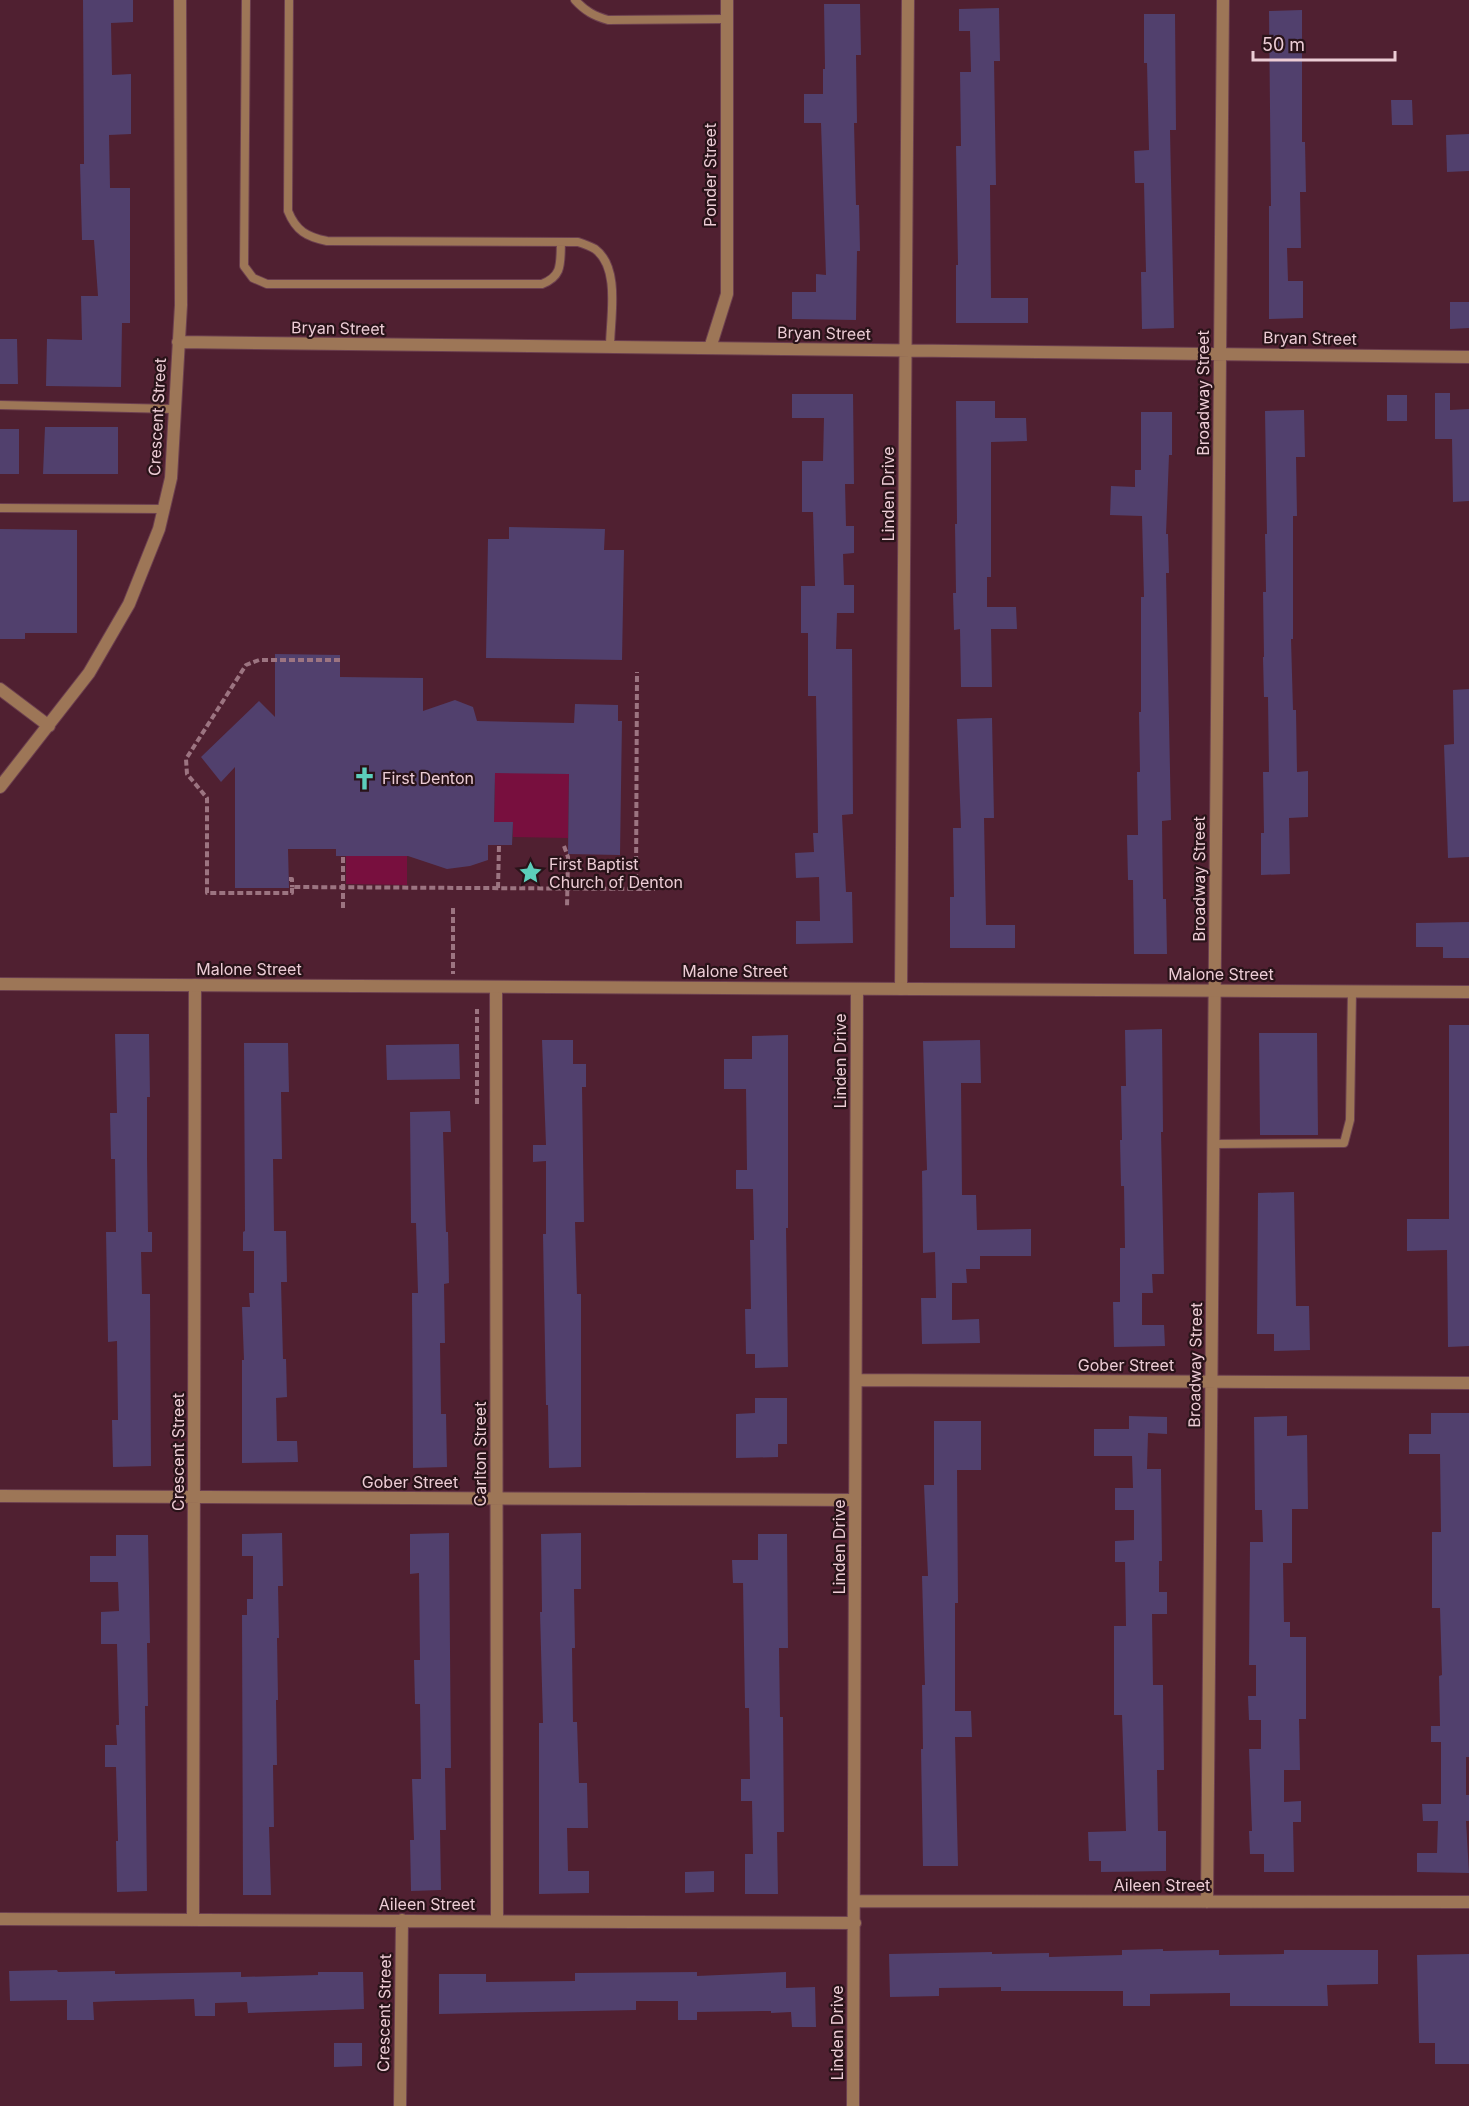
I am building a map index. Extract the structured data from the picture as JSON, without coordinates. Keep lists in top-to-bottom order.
{
  "streets": {
    "street": [
      "Ponder Street",
      "Bryan Street",
      "Broadway Street",
      "Crescent Street",
      "Linden Drive",
      "Malone Street",
      "Gober Street",
      "Carlton Street",
      "Aileen Street"
    ]
  },
  "crossings": [
    ["Ponder Street", "Bryan Street"],
    ["Bryan Street", "Broadway Street"],
    ["Bryan Street", "Crescent Street"],
    ["Bryan Street", "Linden Drive"],
    ["Broadway Street", "Malone Street"],
    ["Broadway Street", "Gober Street"],
    ["Broadway Street", "Aileen Street"],
    ["Crescent Street", "Malone Street"],
    ["Crescent Street", "Gober Street"],
    ["Crescent Street", "Aileen Street"],
    ["Linden Drive", "Malone Street"],
    ["Linden Drive", "Gober Street"],
    ["Linden Drive", "Aileen Street"],
    ["Malone Street", "Carlton Street"],
    ["Gober Street", "Carlton Street"],
    ["Carlton Street", "Aileen Street"]
  ],
  "places": {
    "church": ["First Denton"],
    "place": ["First Baptist Church of Denton"]
  },
  "scale_bar": "50 m"
}
